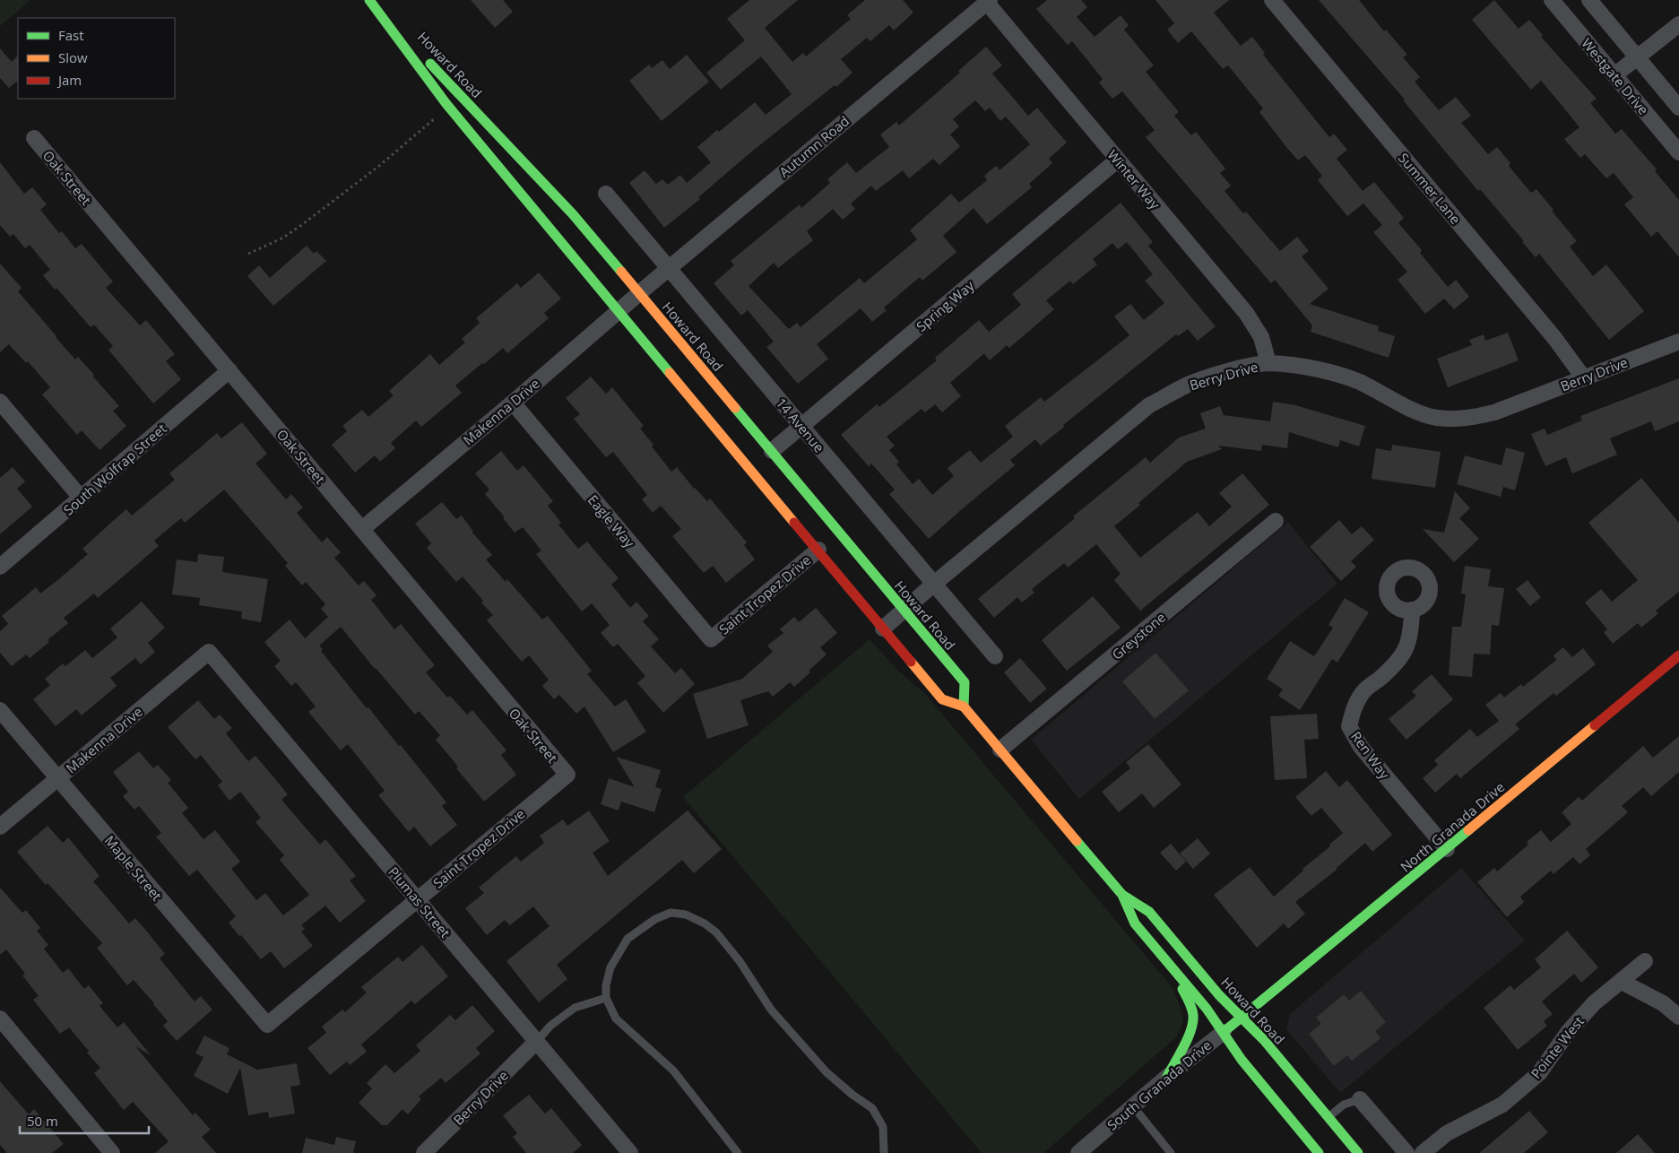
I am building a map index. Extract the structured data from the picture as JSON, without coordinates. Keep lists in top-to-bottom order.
{
  "streets": {
    "main road": ["Howard Road", "North Granada Drive", "South Granada Drive"],
    "street": [
      "Westgate Drive",
      "Autumn Road",
      "Oak Street",
      "Winter Way",
      "Summer Lane",
      "Spring Way",
      "Berry Drive",
      "Makenna Drive",
      "14 Avenue",
      "South Wolfrap Street",
      "Eagle Way",
      "Saint Tropez Drive",
      "Greystone",
      "Ren Way",
      "Maple Street",
      "Plumas Street",
      "Pointe West"
    ]
  },
  "crossings": [
    ["Howard Road", "Autumn Road"],
    ["Howard Road", "Spring Way"],
    ["Howard Road", "Berry Drive"],
    ["Howard Road", "Makenna Drive"],
    ["Howard Road", "Saint Tropez Drive"],
    ["Howard Road", "Greystone"],
    ["Howard Road", "North Granada Drive"],
    ["Howard Road", "South Granada Drive"],
    ["Autumn Road", "Winter Way"],
    ["Autumn Road", "Makenna Drive"],
    ["Autumn Road", "14 Avenue"],
    ["Oak Street", "Makenna Drive"],
    ["Oak Street", "South Wolfrap Street"],
    ["Oak Street", "Saint Tropez Drive"],
    ["Winter Way", "Spring Way"],
    ["Winter Way", "Berry Drive"],
    ["Summer Lane", "Berry Drive"],
    ["Spring Way", "14 Avenue"],
    ["Berry Drive", "14 Avenue"],
    ["Berry Drive", "Plumas Street"],
    ["Makenna Drive", "Eagle Way"],
    ["Makenna Drive", "Maple Street"],
    ["Makenna Drive", "Plumas Street"],
    ["Eagle Way", "Saint Tropez Drive"],
    ["Saint Tropez Drive", "Maple Street"],
    ["Saint Tropez Drive", "Plumas Street"],
    ["Ren Way", "North Granada Drive"],
    ["North Granada Drive", "South Granada Drive"]
  ],
  "legend": ["Fast", "Slow", "Jam"],
  "scale_bar": "50 m"
}
